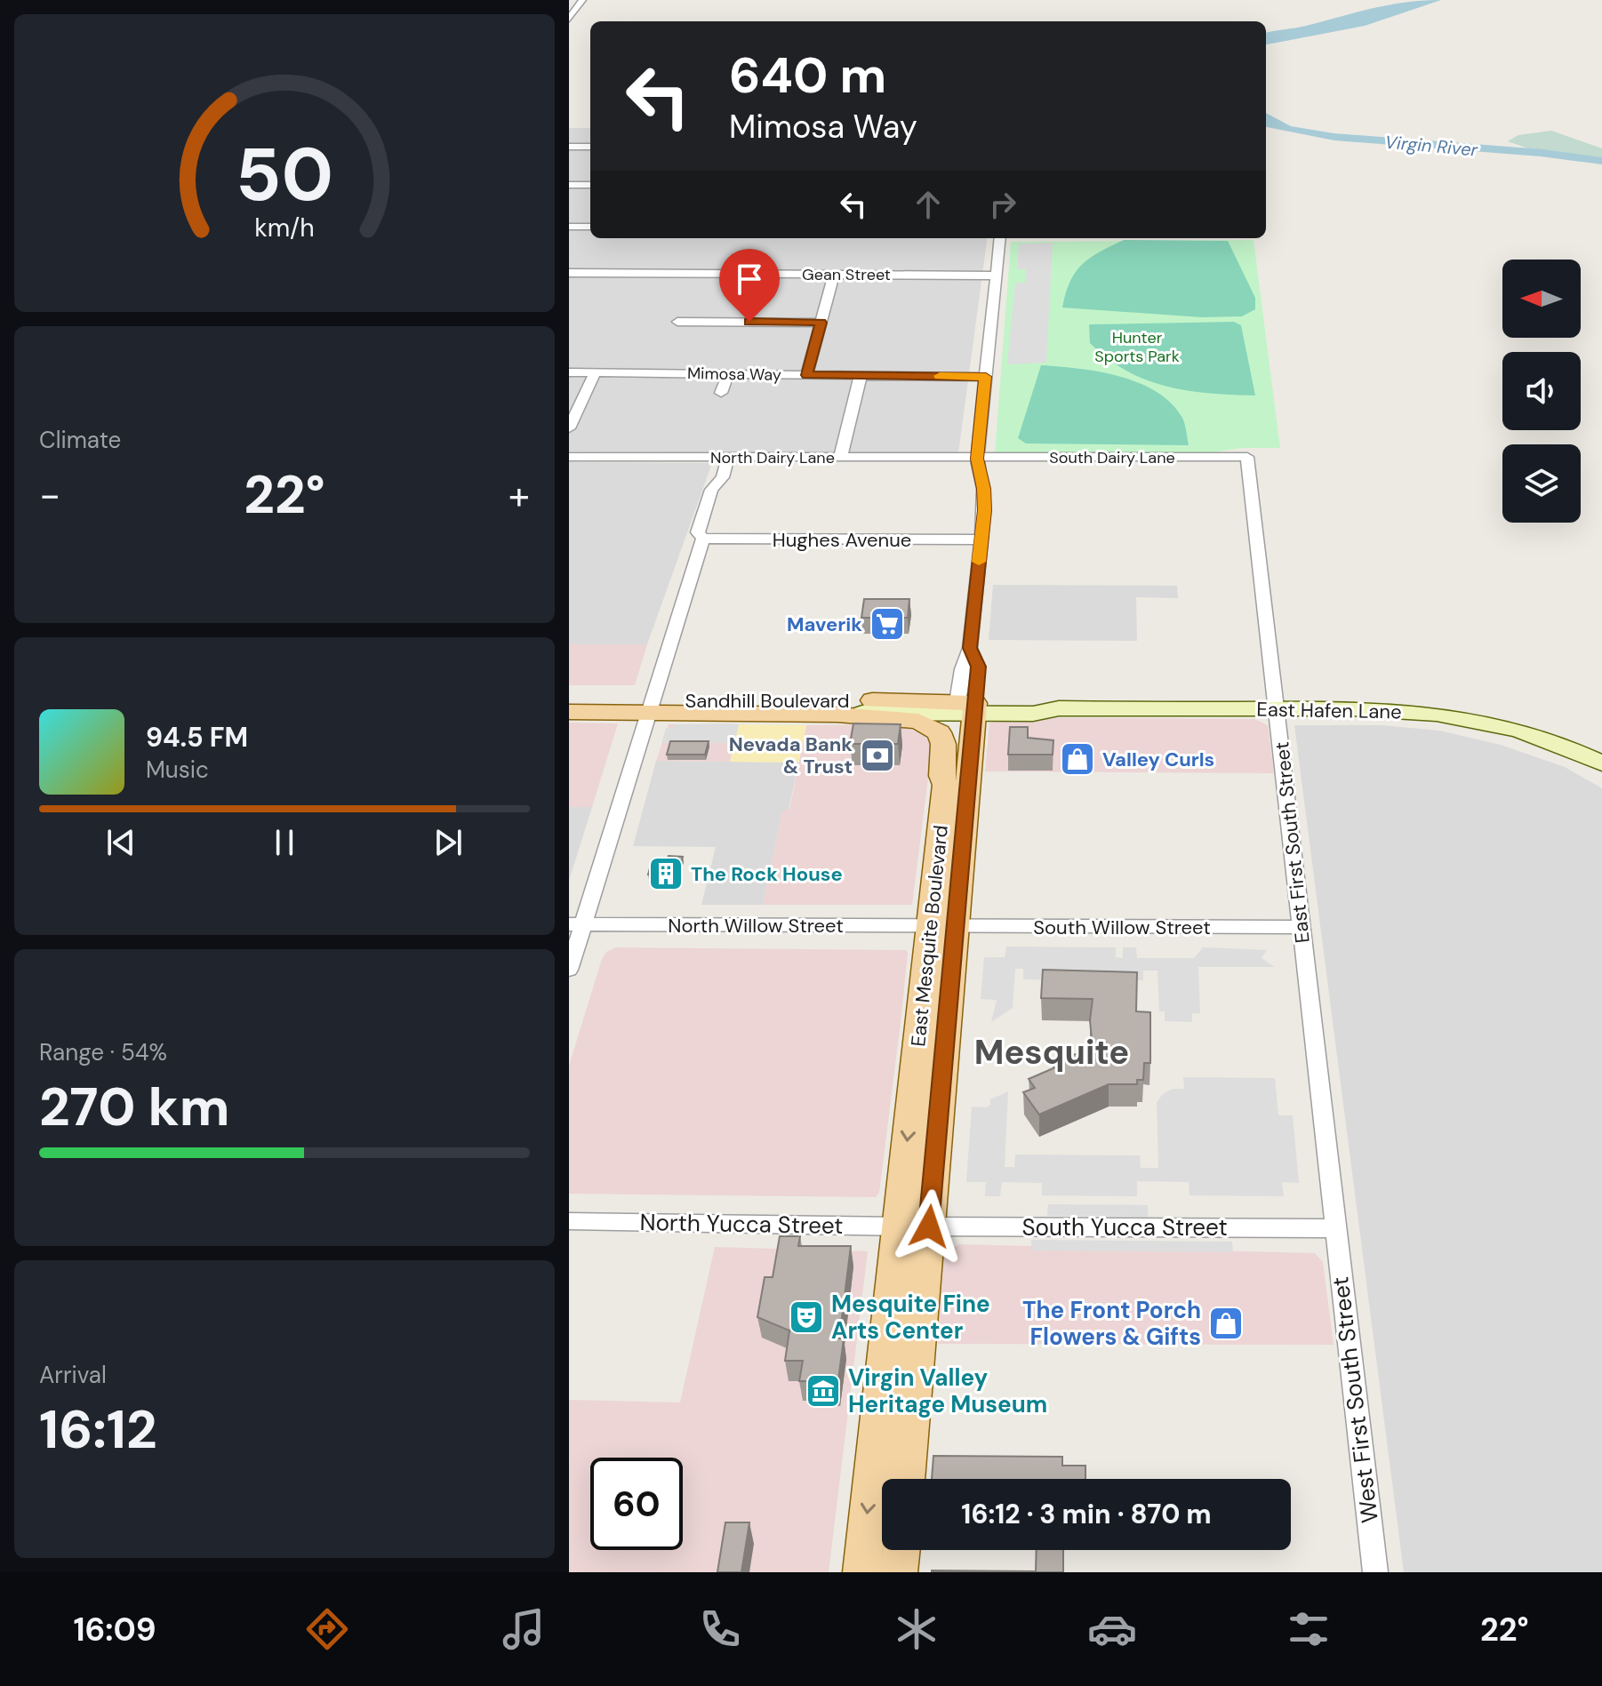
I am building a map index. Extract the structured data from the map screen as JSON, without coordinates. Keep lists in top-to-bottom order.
{
  "streets": {
    "main road": ["Sandhill Boulevard", "East Hafen Lane", "East Mesquite Boulevard"],
    "street": [
      "Gean Street",
      "Mimosa Way",
      "North Dairy Lane",
      "South Dairy Lane",
      "Hughes Avenue",
      "East First South Street",
      "North Willow Street",
      "South Willow Street",
      "North Yucca Street",
      "South Yucca Street",
      "West First South Street"
    ]
  },
  "crossings": [
    ["Gean Street", "East Mesquite Boulevard"],
    ["Mimosa Way", "East Mesquite Boulevard"],
    ["North Dairy Lane", "South Dairy Lane"],
    ["North Dairy Lane", "East Mesquite Boulevard"],
    ["South Dairy Lane", "East First South Street"],
    ["South Dairy Lane", "East Mesquite Boulevard"],
    ["Hughes Avenue", "East Mesquite Boulevard"],
    ["Sandhill Boulevard", "East Hafen Lane"],
    ["Sandhill Boulevard", "East Mesquite Boulevard"],
    ["East Hafen Lane", "East First South Street"],
    ["East Hafen Lane", "East Mesquite Boulevard"],
    ["East First South Street", "South Willow Street"],
    ["East First South Street", "South Yucca Street"],
    ["East First South Street", "West First South Street"],
    ["North Willow Street", "South Willow Street"],
    ["North Willow Street", "East Mesquite Boulevard"],
    ["South Willow Street", "East Mesquite Boulevard"],
    ["East Mesquite Boulevard", "North Yucca Street"],
    ["East Mesquite Boulevard", "South Yucca Street"],
    ["North Yucca Street", "South Yucca Street"],
    ["South Yucca Street", "West First South Street"]
  ],
  "districts": ["Mesquite"],
  "water": ["Virgin River"],
  "parks": ["Hunter Sports Park"],
  "places": {
    "supermarket": ["Maverik"],
    "bank": ["Nevada Bank & Trust"],
    "shop": ["Valley Curls", "The Front Porch Flowers & Gifts"],
    "building": ["The Rock House"],
    "theatre": ["Mesquite Fine Arts Center"],
    "museum": ["Virgin Valley Heritage Museum"]
  },
  "north": "left",
  "page": {
    "turn": ["640 m", "Mimosa Way"],
    "tile": [
      "Climate",
      ["Range · 54%", "270 km"],
      ["Arrival", "16:12"]
    ],
    "heat": ["−", "22°", "+"],
    "song": ["94.5 FM", "Music"],
    "limit": "60",
    "trip": "16:12 · 3 min · 870 m",
    "tabs": ["16:09", "22°"],
    "gauge": ["50", "km/h"]
  }
}
